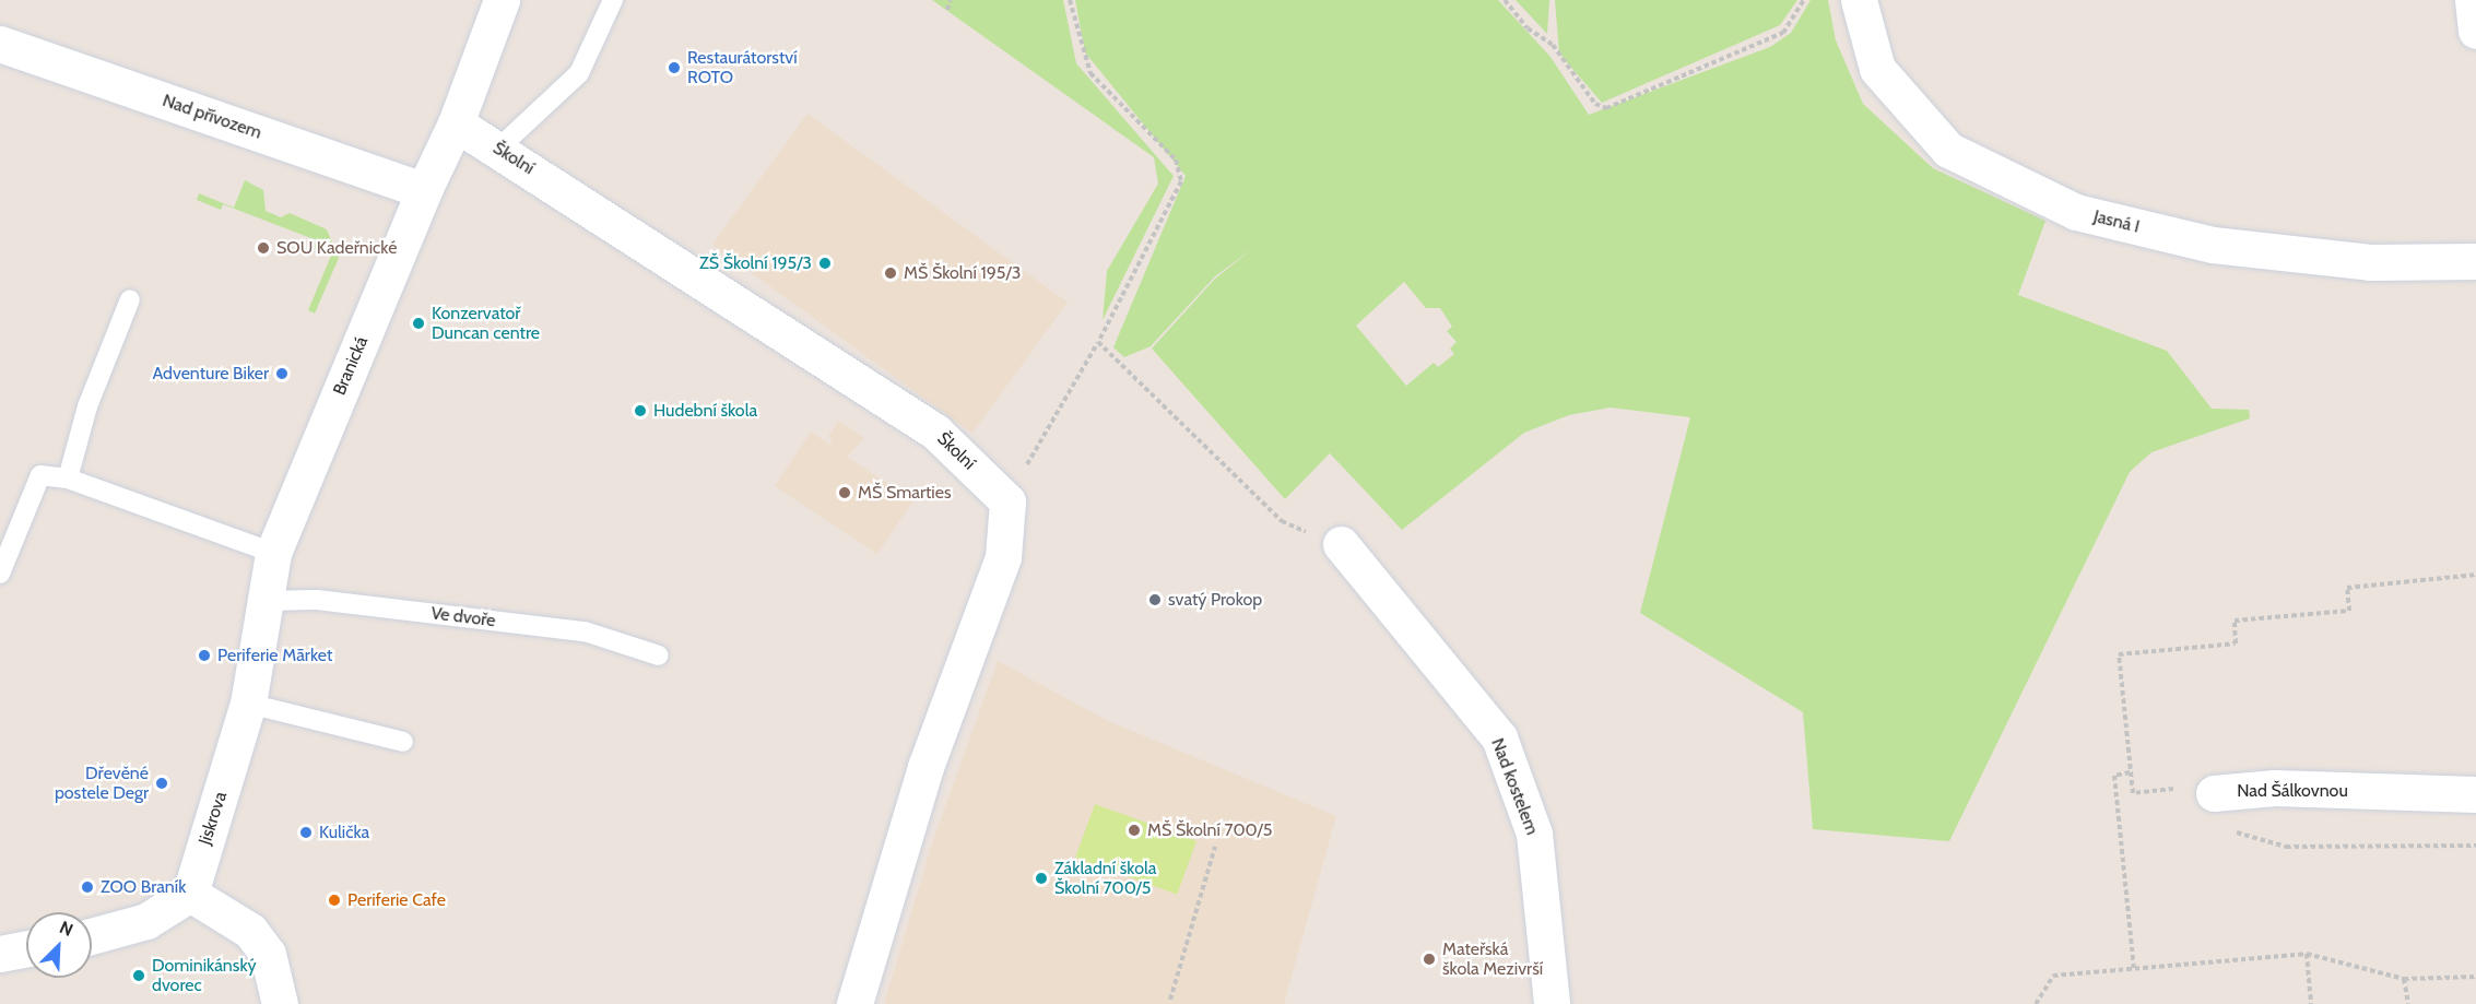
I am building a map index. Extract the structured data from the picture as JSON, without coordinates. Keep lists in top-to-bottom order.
{
  "streets": {
    "street": [
      "Nad přívozem",
      "Školní",
      "Jasná I",
      "Branická",
      "Nad kostelem",
      "Nad Šálkovnou",
      "Jiskrova"
    ],
    "lane": ["Ve dvoře"]
  },
  "crossings": [
    ["Nad přívozem", "Branická"],
    ["Školní", "Branická"],
    ["Branická", "Ve dvoře"],
    ["Branická", "Jiskrova"]
  ],
  "places": [
    "Restaurátorství ROTO",
    "SOU Kadeřnické",
    "ZŠ Školní 195/3",
    "MŠ Školní 195/3",
    "Konzervatoř Duncan centre",
    "Adventure Biker",
    "Hudební škola",
    "MŠ Smarties",
    "svatý Prokop",
    "Periferie Mārket",
    "Dřevěné postele Degr",
    "MŠ Školní 700/5",
    "Kulička",
    "Základní škola Školní 700/5",
    "ZOO Braník",
    "Periferie Cafe",
    "Mateřská škola Mezivrší",
    "Dominikánský dvorec"
  ],
  "north": "top right"
}
